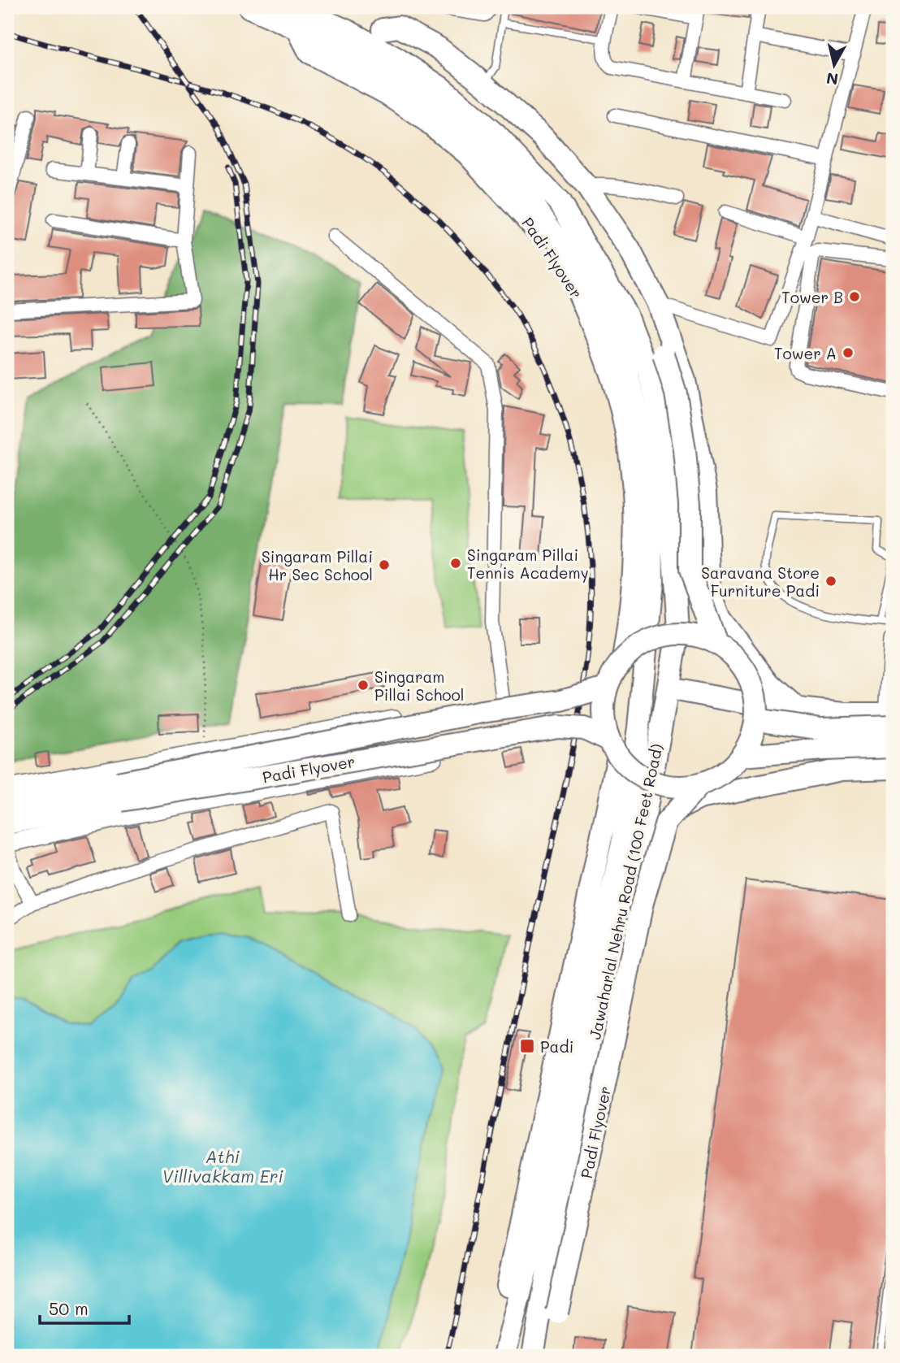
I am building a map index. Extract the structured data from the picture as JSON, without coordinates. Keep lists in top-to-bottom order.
{
  "streets": {
    "main road": ["Padi Flyover", "Jawaharlal Nehru Road (100 Feet Road)"]
  },
  "crossings": [
    ["Padi Flyover", "Jawaharlal Nehru Road (100 Feet Road)"]
  ],
  "water": ["Athi Villivakkam Eri"],
  "places": {
    "other": [
      "Tower B",
      "Tower A",
      "Singaram Pillai Tennis Academy",
      "Singaram Pillai Hr Sec School",
      "Saravana Store Furniture Padi",
      "Singaram Pillai School"
    ],
    "transit": ["Padi"]
  },
  "scale_bar": "50 m",
  "north": "bottom"
}
